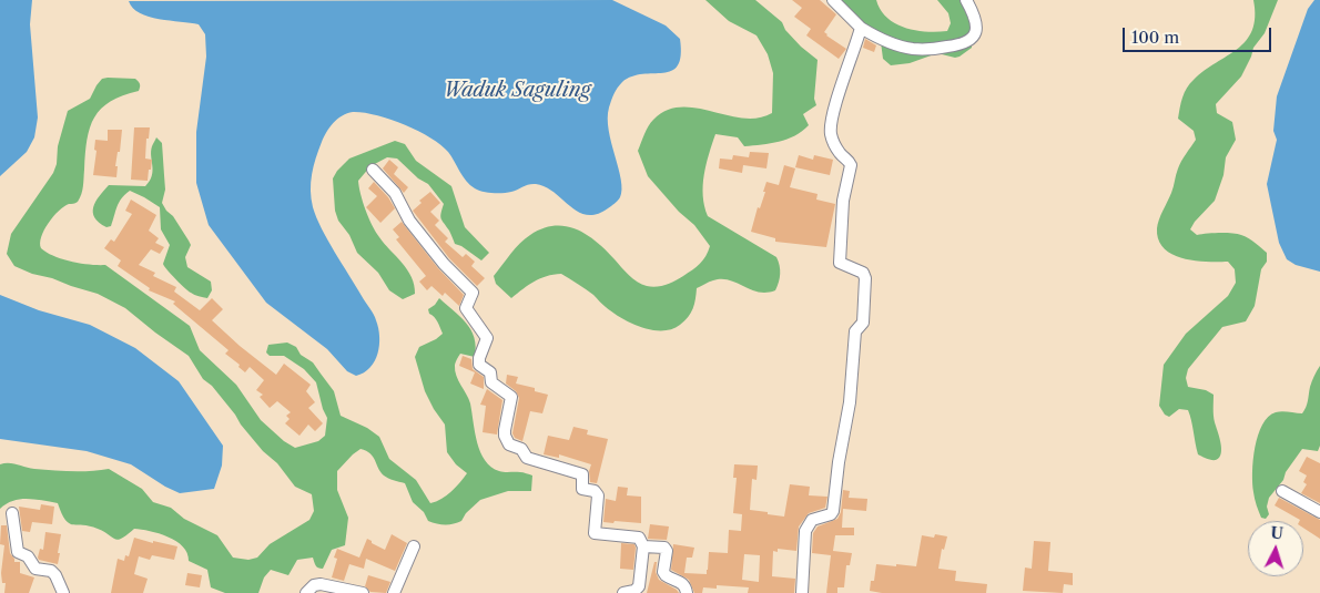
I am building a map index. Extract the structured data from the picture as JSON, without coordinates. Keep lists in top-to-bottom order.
{
  "water": ["Waduk Saguling"],
  "scale_bar": "100 m",
  "north": "top"
}
